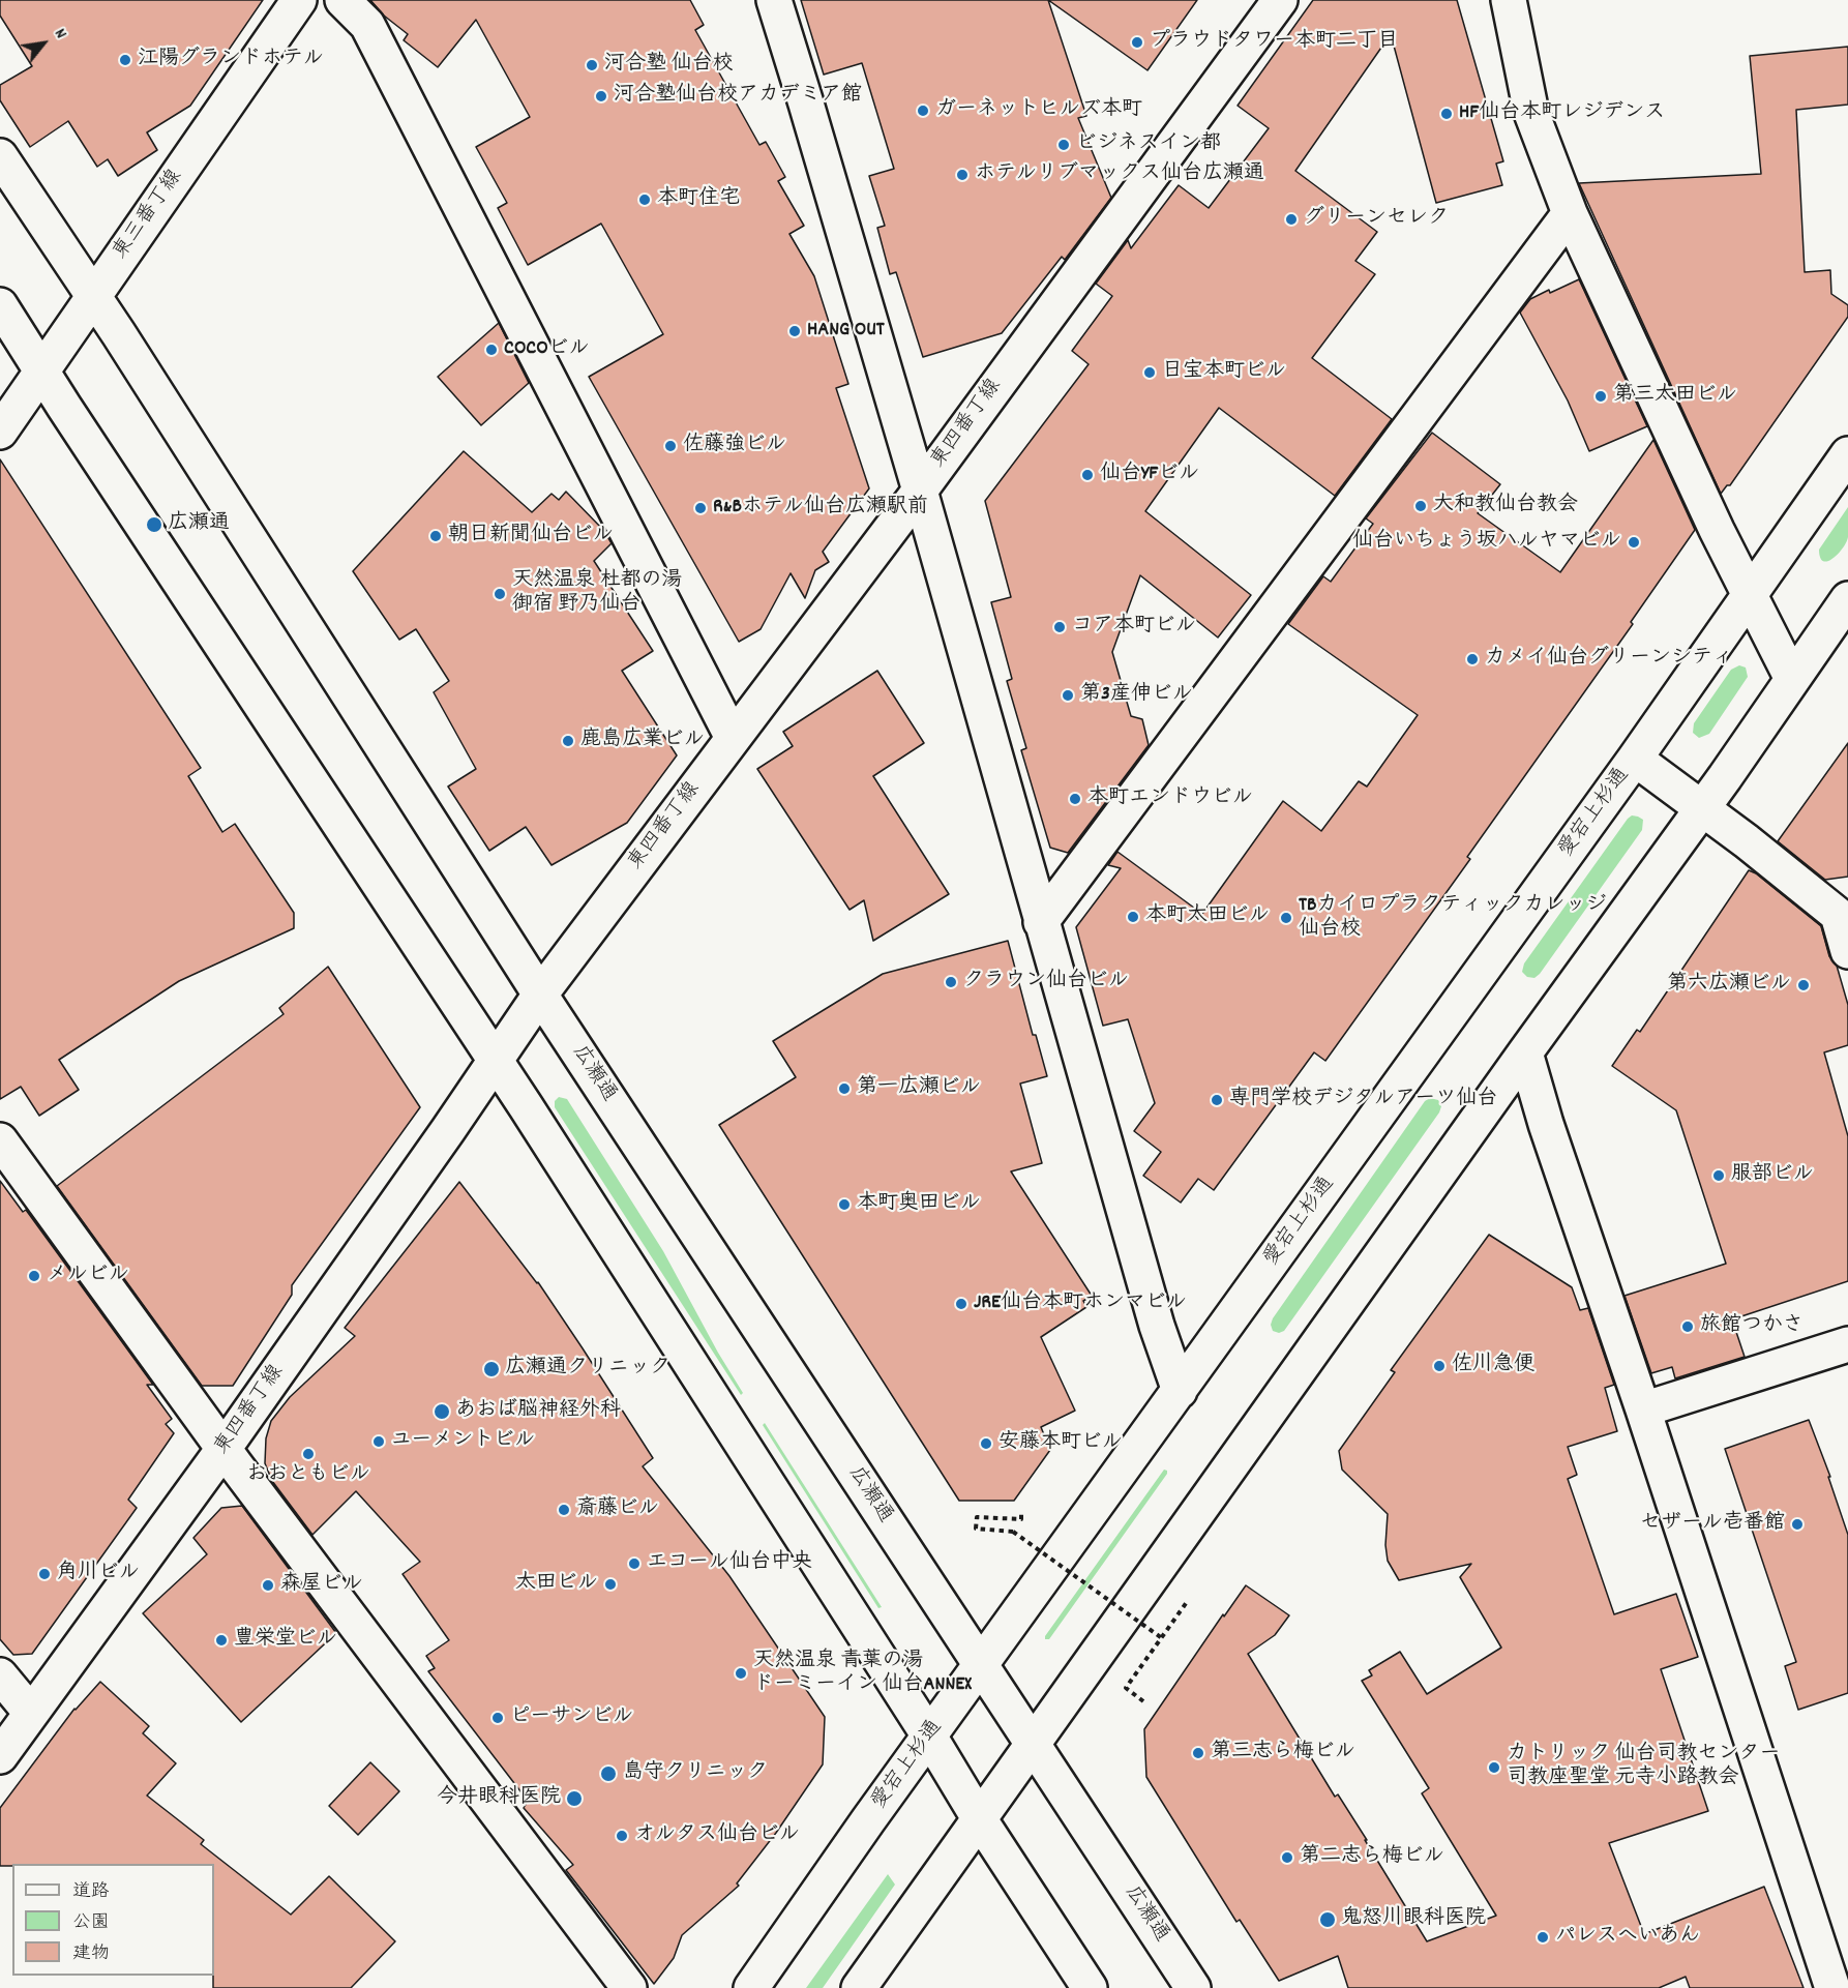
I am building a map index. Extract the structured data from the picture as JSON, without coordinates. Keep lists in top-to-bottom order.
{
  "streets": {
    "street": [
      "東三番丁線",
      "東四番丁線",
      "愛宕上杉通",
      "広瀬通"
    ]
  },
  "crossings": [
    ["東三番丁線", "広瀬通"],
    ["東四番丁線", "広瀬通"],
    ["愛宕上杉通", "広瀬通"]
  ],
  "places": [
    "プラウドタワー本町二丁目",
    "江陽グランドホテル",
    "河合塾 仙台校",
    "河合塾仙台校アカデミア館",
    "ガーネットヒルズ本町",
    "HF仙台本町レジデンス",
    "ビジネスイン都",
    "ホテルリブマックス仙台広瀬通",
    "本町住宅",
    "グリーンセレク",
    "HANG OUT",
    "COCOビル",
    "日宝本町ビル",
    "第三太田ビル",
    "佐藤強ビル",
    "仙台YFビル",
    "大和教仙台教会",
    "R&Bホテル仙台広瀬駅前",
    "広瀬通",
    "朝日新聞仙台ビル",
    "仙台いちょう坂ハルヤマビル",
    "天然温泉 杜都の湯 御宿 野乃仙台",
    "コア本町ビル",
    "カメイ仙台グリーンシティ",
    "第3産伸ビル",
    "鹿島広業ビル",
    "本町エンドウビル",
    "本町太田ビル",
    "TBカイロプラクティックカレッジ 仙台校",
    "クラウン仙台ビル",
    "第六広瀬ビル",
    "第一広瀬ビル",
    "専門学校デジタルアーツ仙台",
    "服部ビル",
    "本町奥田ビル",
    "メルビル",
    "JRE仙台本町ホンマビル",
    "旅館つかさ",
    "佐川急便",
    "広瀬通クリニック",
    "あおば脳神経外科",
    "ユーメントビル",
    "安藤本町ビル",
    "おおともビル",
    "斎藤ビル",
    "セザール壱番館",
    "エコール仙台中央",
    "角川ビル",
    "太田ビル",
    "森屋ビル",
    "豊栄堂ビル",
    "天然温泉 青葉の湯 ドーミーイン 仙台ANNEX",
    "ピーサンビル",
    "第三志ら梅ビル",
    "カトリック 仙台司教センター 司教座聖堂 元寺小路教会",
    "島守クリニック",
    "今井眼科医院",
    "オルタス仙台ビル",
    "第二志ら梅ビル",
    "鬼怒川眼科医院",
    "パレスへいあん"
  ],
  "legend": ["道路", "公園", "建物"],
  "north": "top right"
}
